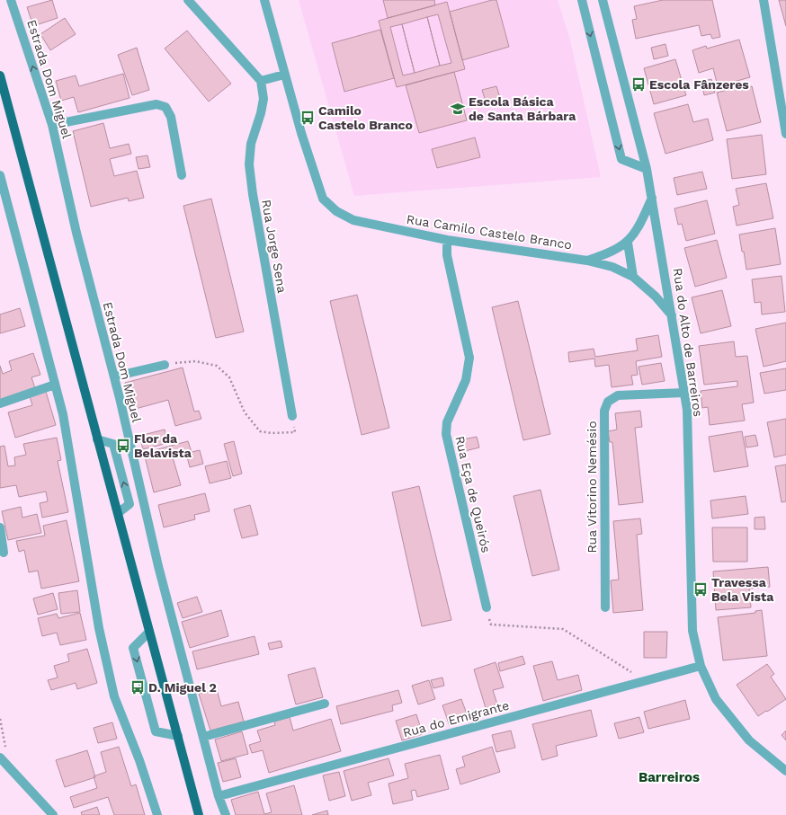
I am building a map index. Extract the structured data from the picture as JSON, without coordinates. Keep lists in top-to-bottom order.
{
  "streets": {
    "street": [
      "Estrada Dom Miguel",
      "Rua Camilo Castelo Branco",
      "Rua Jorge Sena",
      "Rua do Alto de Barreiros",
      "Rua Vitorino Nemésio",
      "Rua Eça de Queirós",
      "Rua do Emigrante"
    ]
  },
  "crossings": [
    ["Estrada Dom Miguel", "Rua do Emigrante"],
    ["Rua Camilo Castelo Branco", "Rua do Alto de Barreiros"],
    ["Rua Camilo Castelo Branco", "Rua Eça de Queirós"],
    ["Rua do Alto de Barreiros", "Rua Vitorino Nemésio"],
    ["Rua do Alto de Barreiros", "Rua do Emigrante"]
  ],
  "districts": ["Barreiros"],
  "places": {
    "bus stop": [
      "Escola Fânzeres",
      "Camilo Castelo Branco",
      "Flor da Belavista",
      "Travessa Bela Vista",
      "D. Miguel 2"
    ],
    "school or university": ["Escola Básica de Santa Bárbara"]
  }
}
